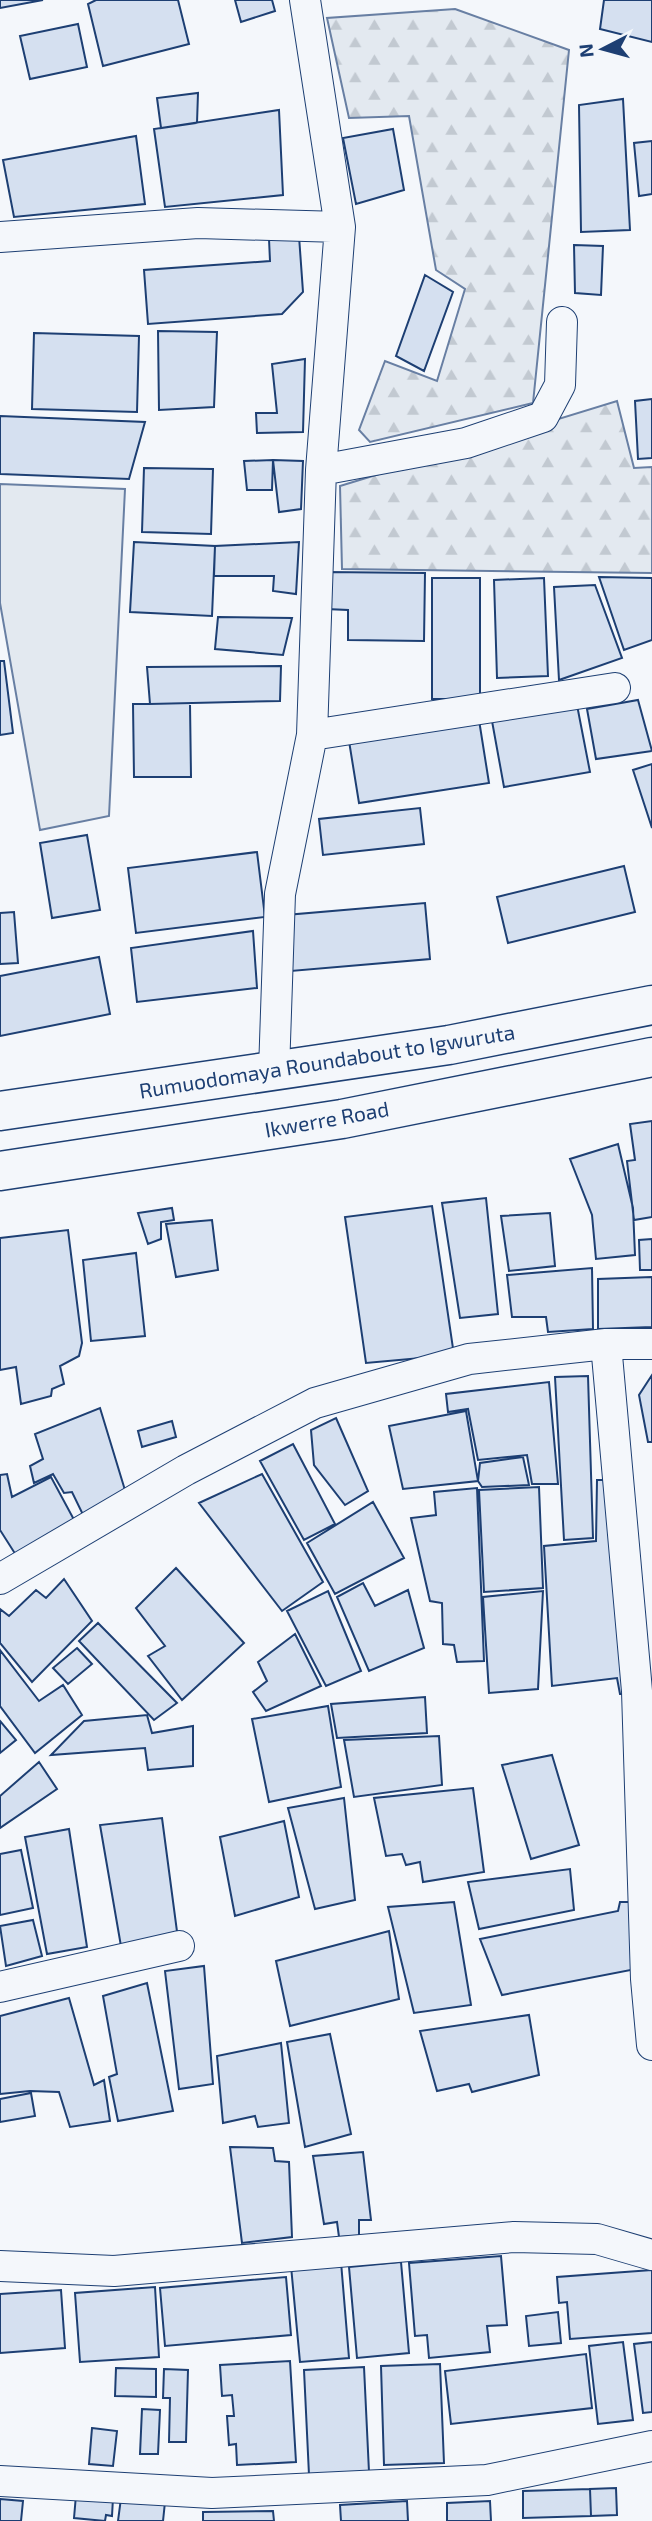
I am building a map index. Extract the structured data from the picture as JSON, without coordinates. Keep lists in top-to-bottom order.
{
  "streets": {
    "main road": ["Rumuodomaya Roundabout to Igwuruta", "Ikwerre Road"]
  },
  "north": "left"
}
